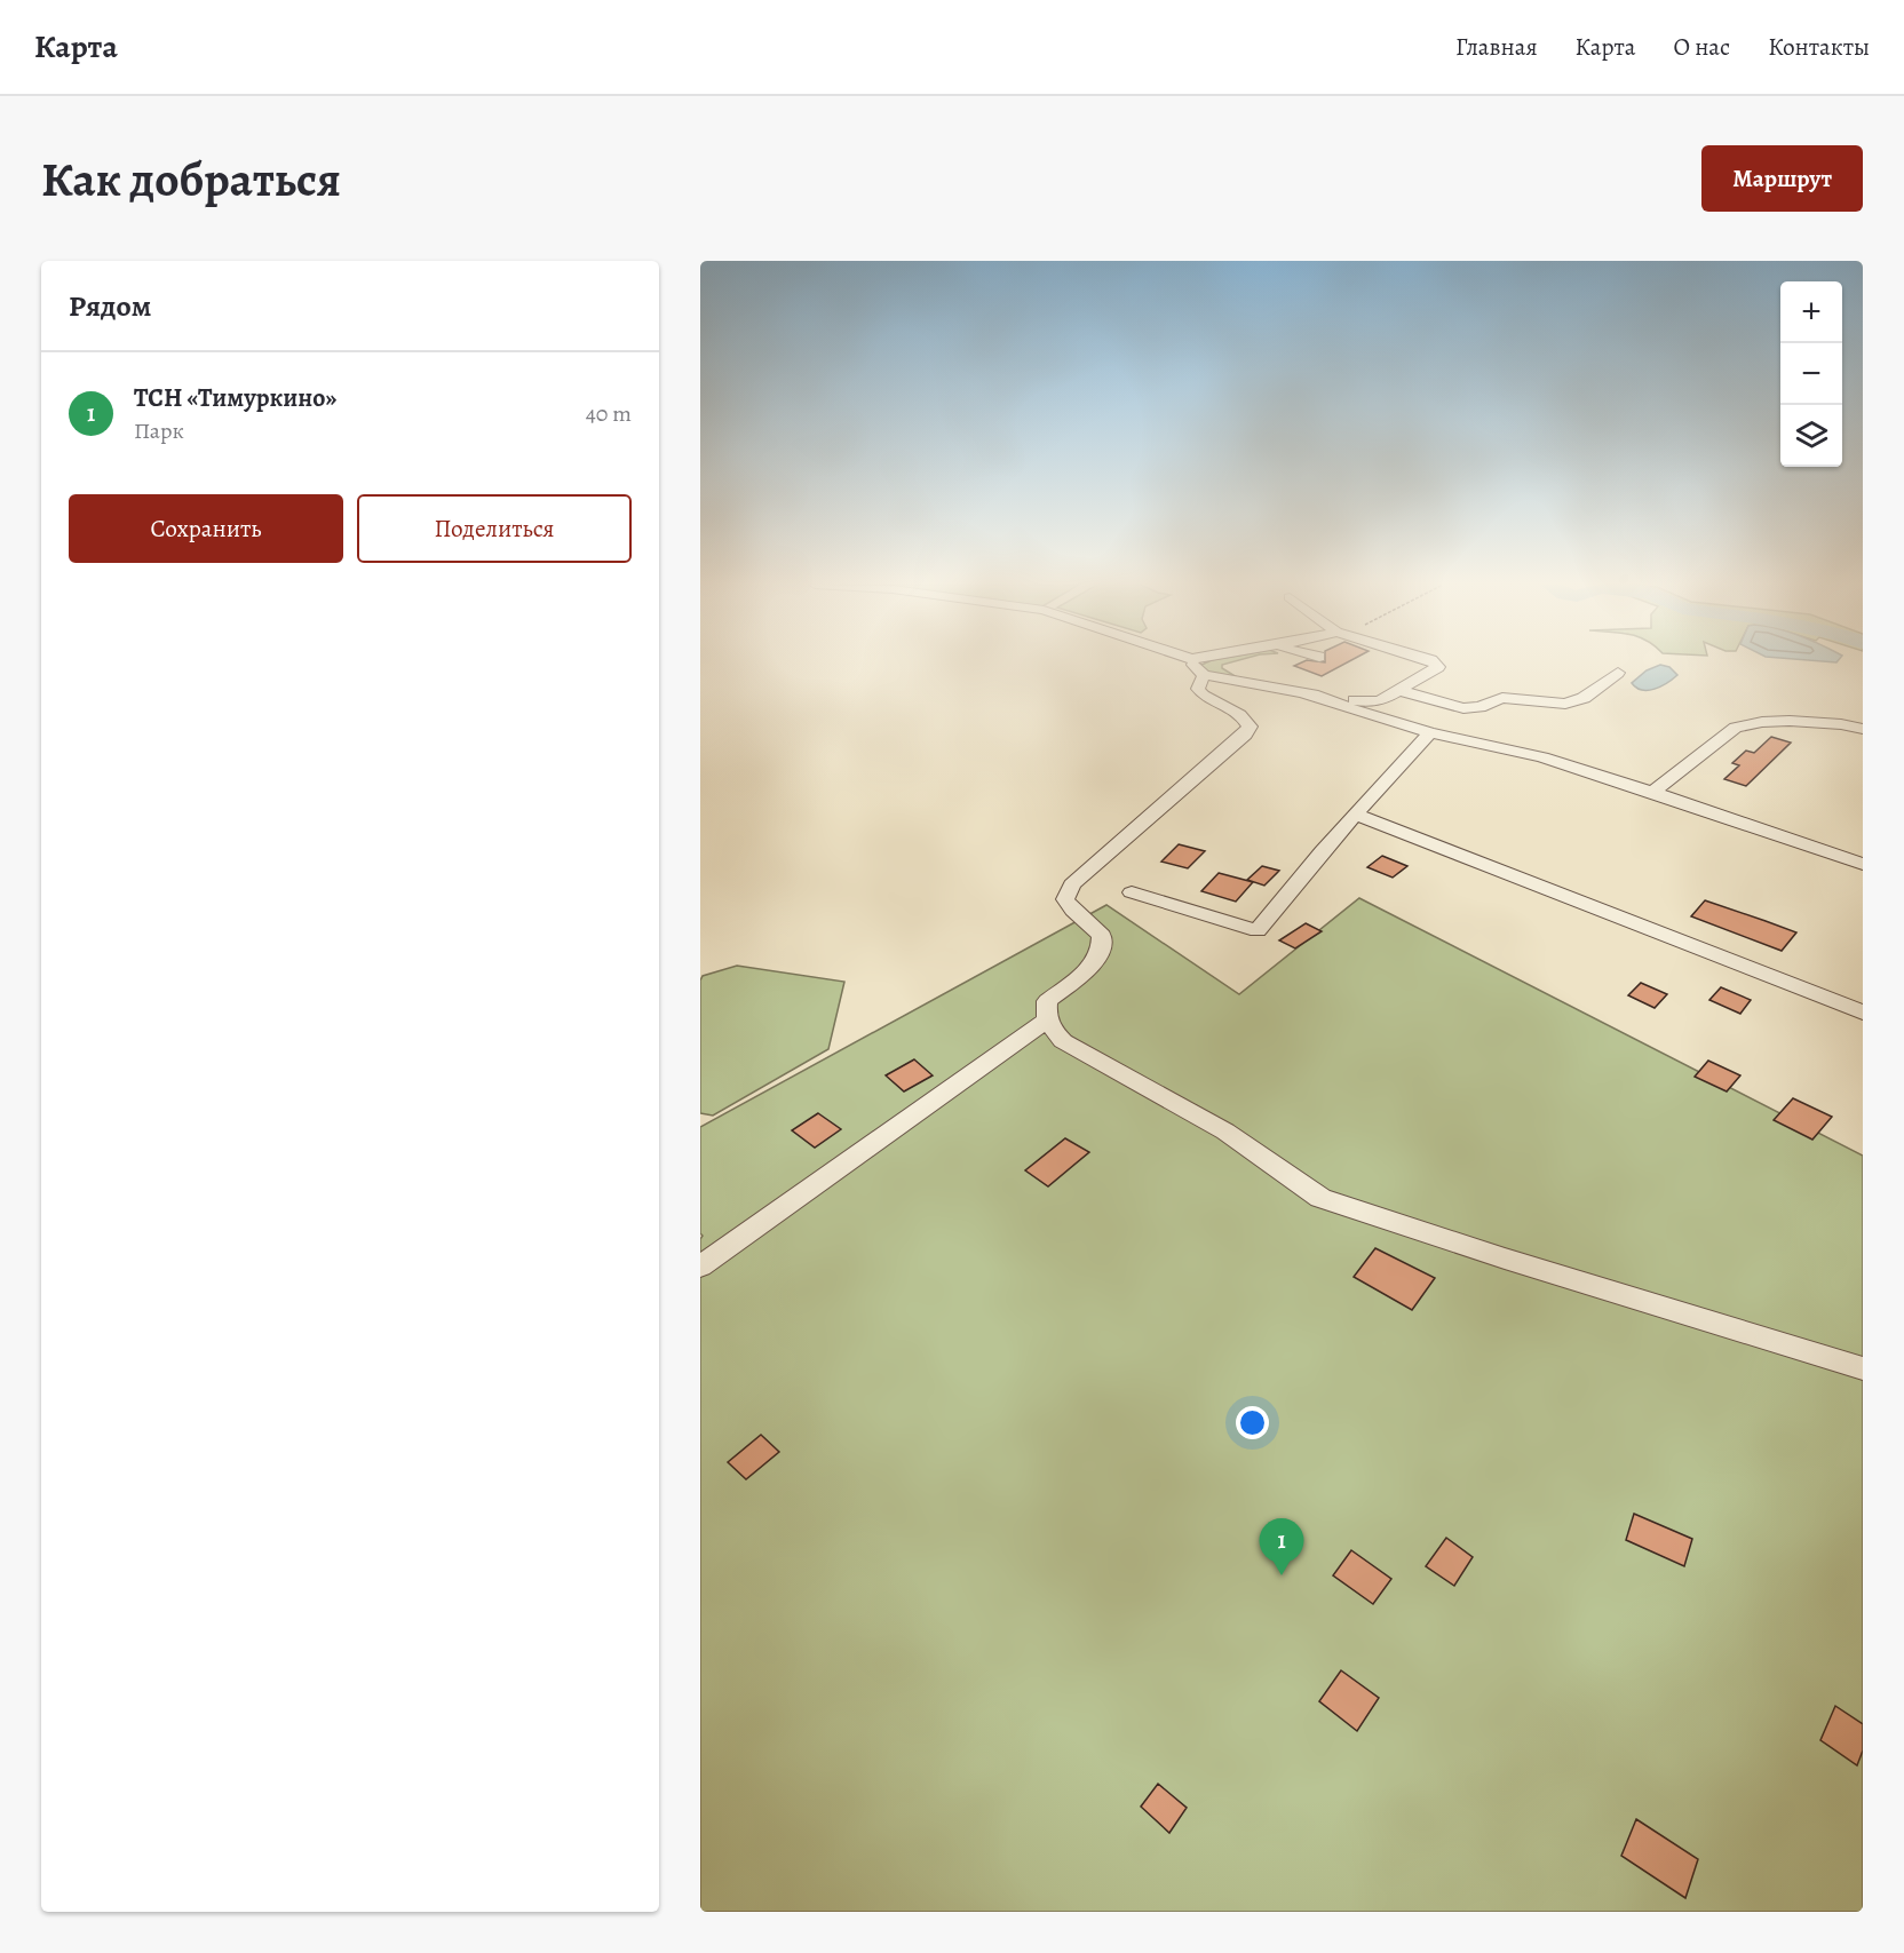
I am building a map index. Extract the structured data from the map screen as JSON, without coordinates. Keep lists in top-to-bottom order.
{
  "page": {
    "header": "Карта",
    "nav": [
      "Главная",
      "Карта",
      "О нас",
      "Контакты"
    ],
    "buttons": [
      "Маршрут",
      ["Сохранить", "Поделиться"]
    ],
    "title": "Как добраться",
    "heading": "Рядом",
    "map_buttons": ["+", "−"],
    "list": [
      {
        "mark": "1",
        "name": "ТСН «Тимуркино»",
        "note": "Парк",
        "value": "40 m"
      }
    ],
    "pins": "1"
  }
}
